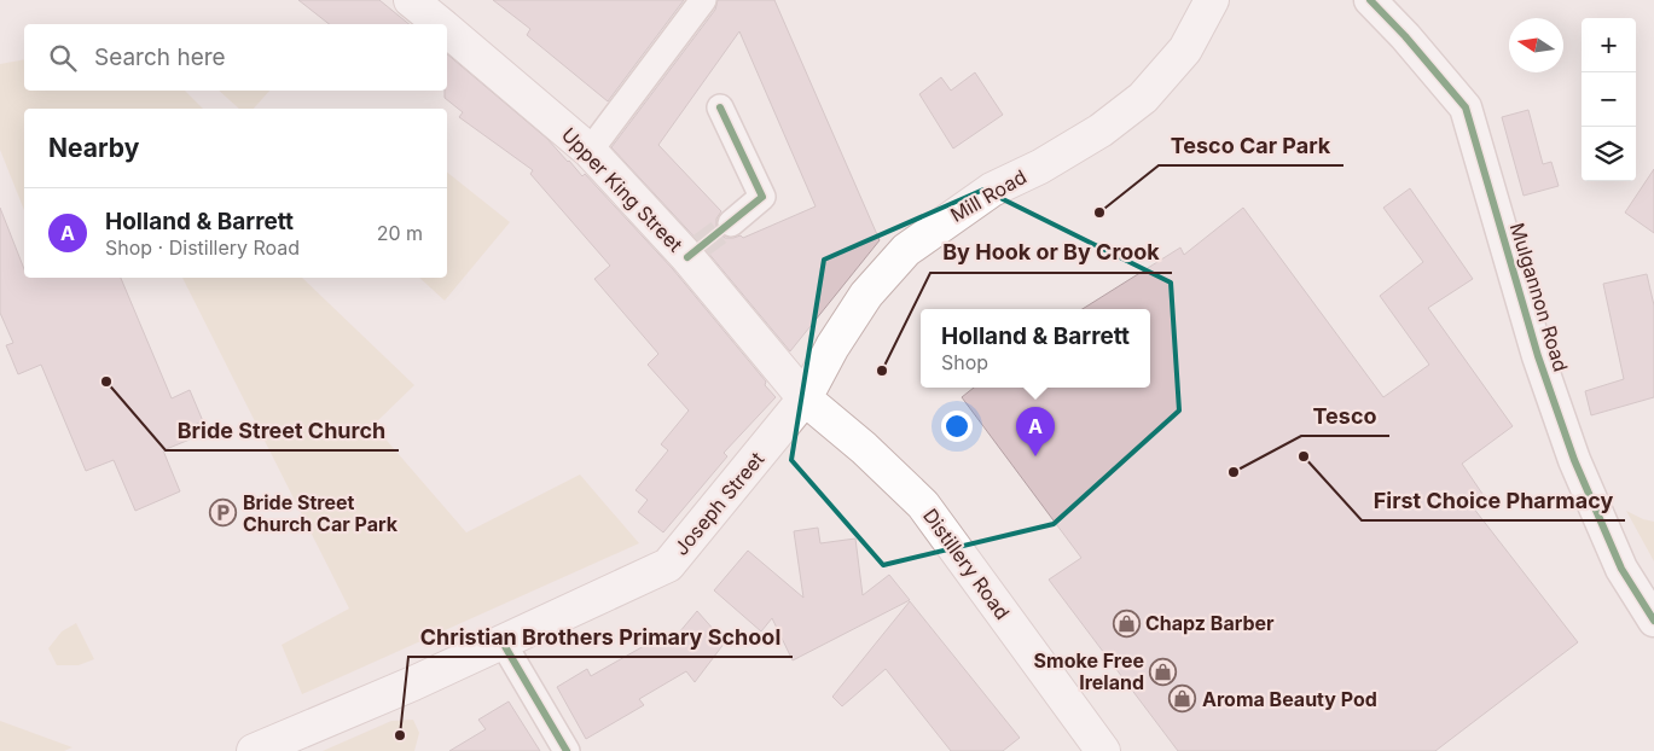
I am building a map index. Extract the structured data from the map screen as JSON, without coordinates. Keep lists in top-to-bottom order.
{
  "streets": {
    "main road": [
      "Upper King Street",
      "Mill Road",
      "Joseph Street",
      "Distillery Road"
    ],
    "street": ["Mulgannon Road"]
  },
  "crossings": [
    ["Upper King Street", "Mill Road"],
    ["Upper King Street", "Joseph Street"],
    ["Upper King Street", "Distillery Road"],
    ["Mill Road", "Joseph Street"],
    ["Mill Road", "Distillery Road"],
    ["Joseph Street", "Distillery Road"]
  ],
  "places": {
    "other": [
      "Tesco Car Park",
      "By Hook or By Crook",
      "Bride Street Church",
      "First Choice Pharmacy",
      "Tesco",
      "Christian Brothers Primary School"
    ],
    "parking": ["Bride Street Church Car Park"],
    "shop": ["Chapz Barber", "Smoke Free Ireland", "Aroma Beauty Pod"]
  },
  "north": "left",
  "page": {
    "map_buttons": ["+", "−"],
    "search": "Search here",
    "heading": "Nearby",
    "list": [
      {
        "mark": "A",
        "name": "Holland & Barrett",
        "note": "Shop · Distillery Road",
        "value": "20 m"
      }
    ],
    "popup": ["Holland & Barrett", "Shop"],
    "pins": "A"
  }
}
